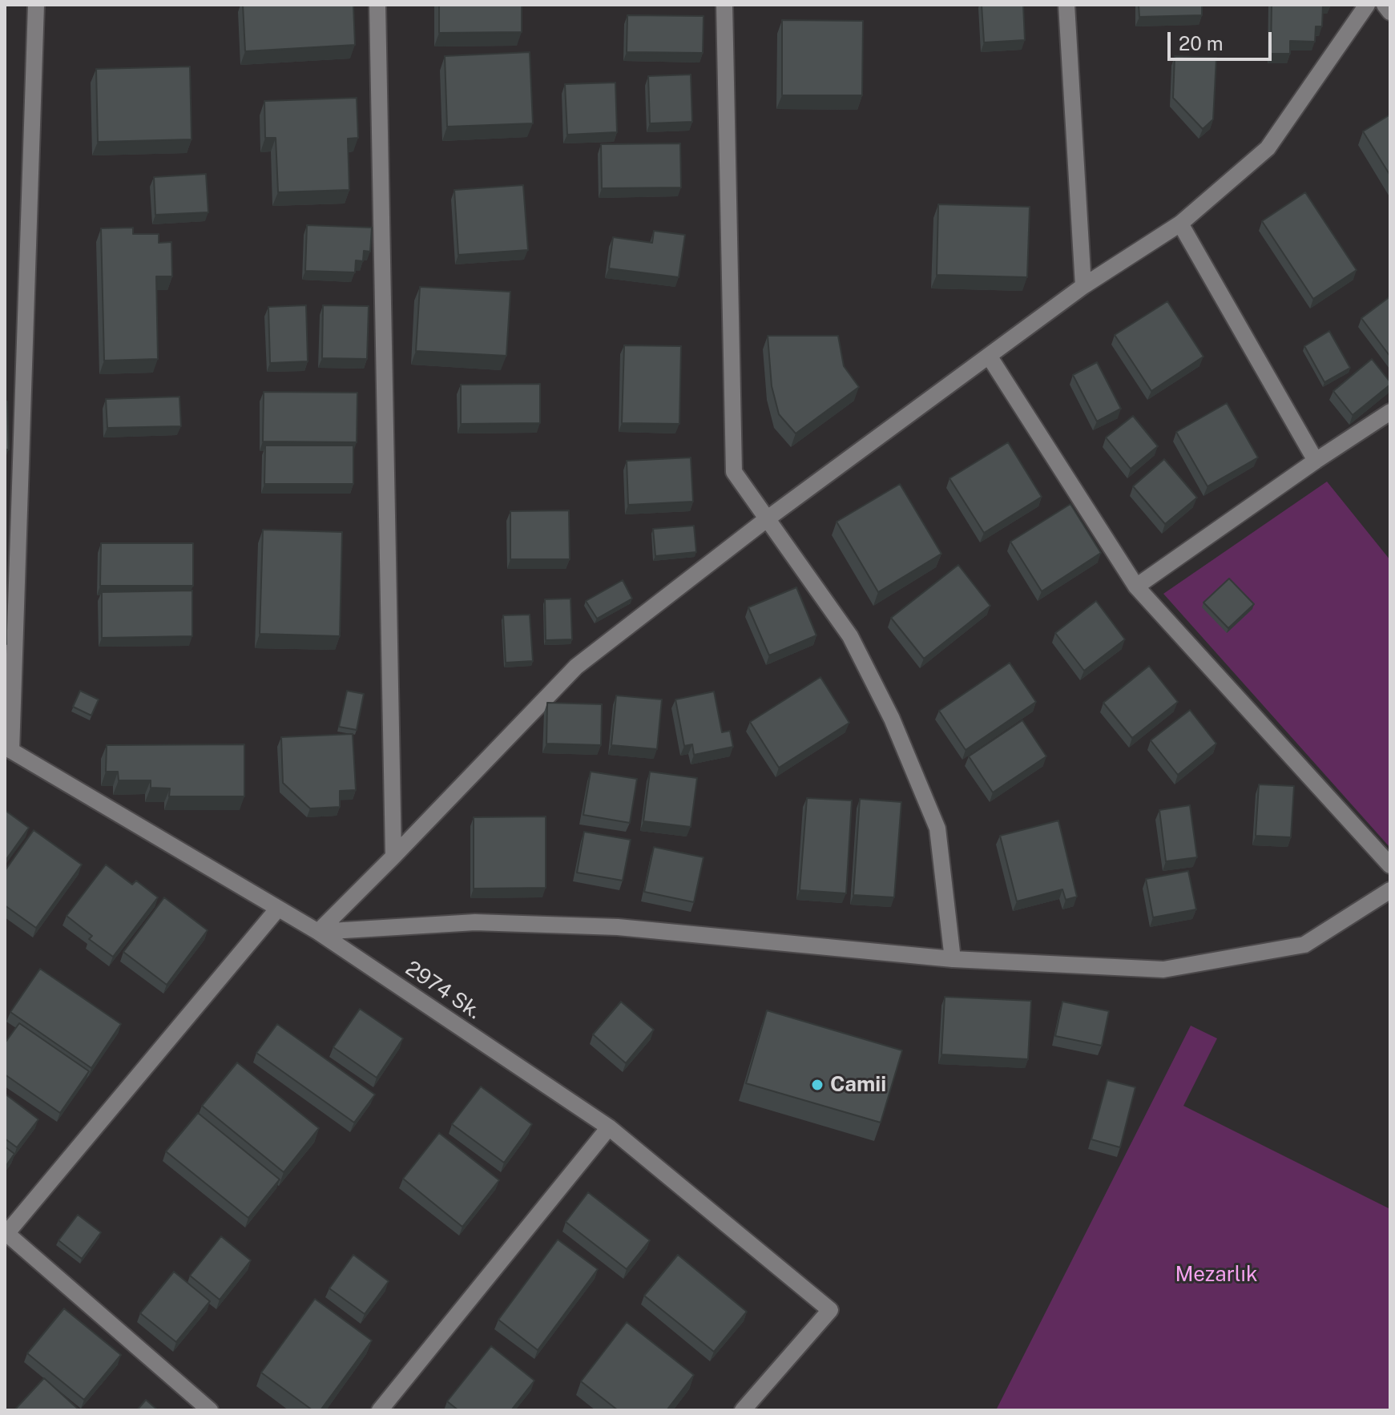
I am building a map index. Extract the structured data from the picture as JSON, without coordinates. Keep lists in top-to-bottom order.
{
  "streets": {
    "street": ["2974 Sk."]
  },
  "parks": ["Mezarlık"],
  "places": ["Camii"],
  "scale_bar": "20 m"
}
